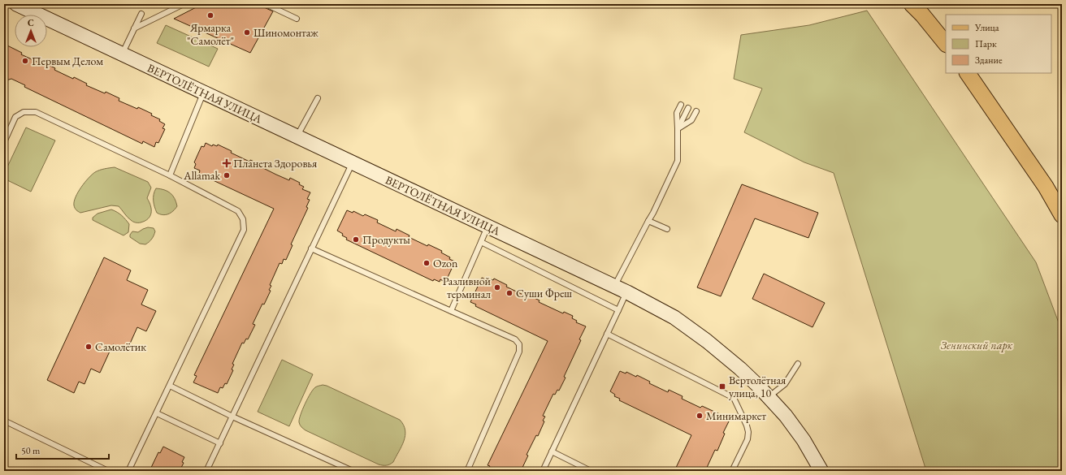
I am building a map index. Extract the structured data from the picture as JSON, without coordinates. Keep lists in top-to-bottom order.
{
  "streets": {
    "street": ["ВЕРТОЛЁТНАЯ УЛИЦА"]
  },
  "parks": ["Зенинский парк"],
  "places": {
    "other": [
      "Ярмарка \"Самолёт\"",
      "Шиномонтаж",
      "Первым Делом",
      "Allamak",
      "Продукты",
      "Ozon",
      "Разливной терминал",
      "Суши Фреш",
      "Самолётик",
      "Минимаркет"
    ],
    "health": ["Планета Здоровья"],
    "transit": ["Вертолётная улица, 10"]
  },
  "legend": ["Улица", "Парк", "Здание"],
  "scale_bar": "50 m",
  "north": "top"
}
